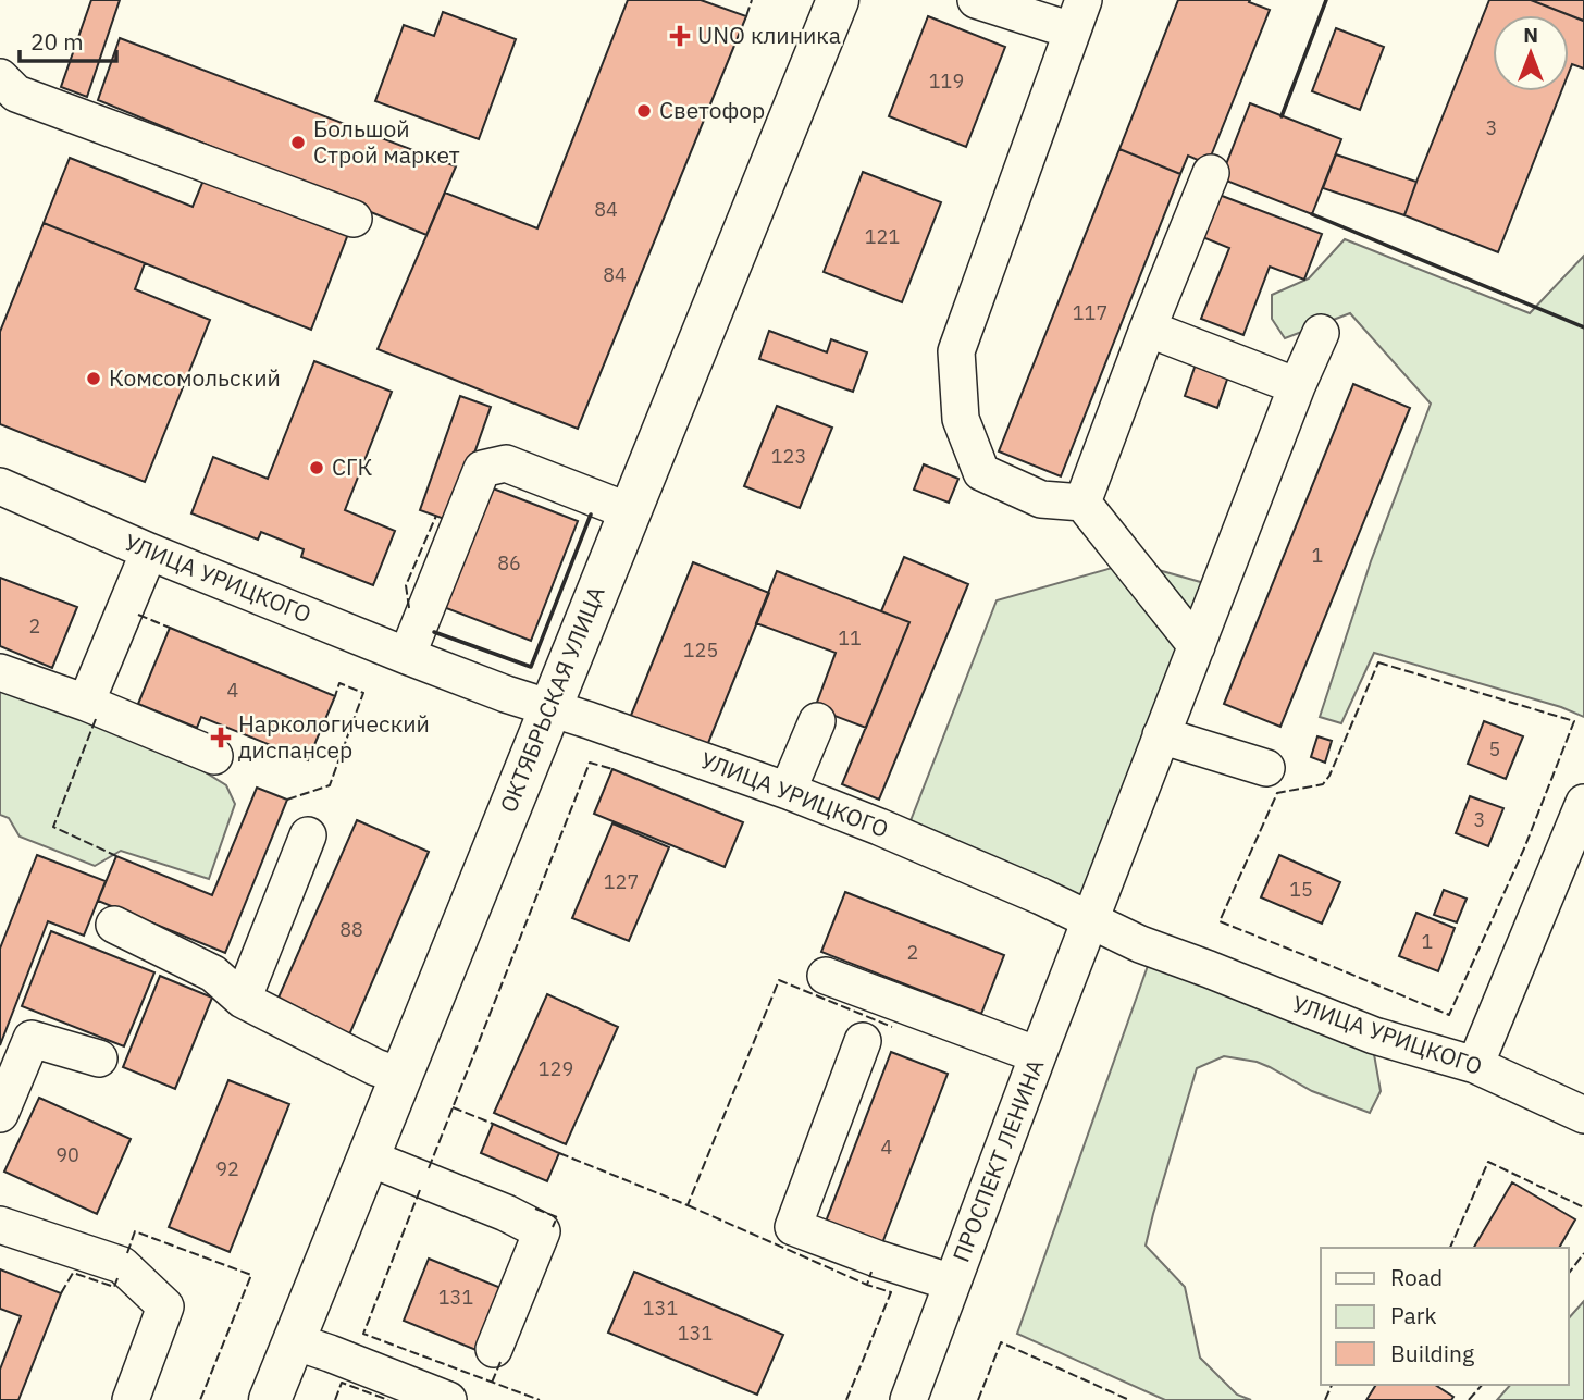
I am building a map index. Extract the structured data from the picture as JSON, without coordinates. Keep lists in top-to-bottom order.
{
  "streets": {
    "main road": ["ОКТЯБРЬСКАЯ УЛИЦА"],
    "street": ["УЛИЦА УРИЦКОГО", "ПРОСПЕКТ ЛЕНИНА"]
  },
  "crossings": [
    ["УЛИЦА УРИЦКОГО", "ОКТЯБРЬСКАЯ УЛИЦА"],
    ["УЛИЦА УРИЦКОГО", "ПРОСПЕКТ ЛЕНИНА"]
  ],
  "places": {
    "health": ["UNO клиника", "Наркологический диспансер"],
    "other": [
      "Светофор",
      "Большой Строй маркет",
      "Комсомольский",
      "СГК"
    ]
  },
  "house_numbers": [
    "119",
    "3",
    "84",
    "121",
    "84",
    "117",
    "123",
    "1",
    "86",
    "2",
    "11",
    "125",
    "4",
    "5",
    "3",
    "127",
    "15",
    "88",
    "1",
    "2",
    "129",
    "4",
    "90",
    "92",
    "131",
    "131",
    "131"
  ],
  "legend": ["Road", "Park", "Building"],
  "scale_bar": "20 m",
  "north": "top"
}
